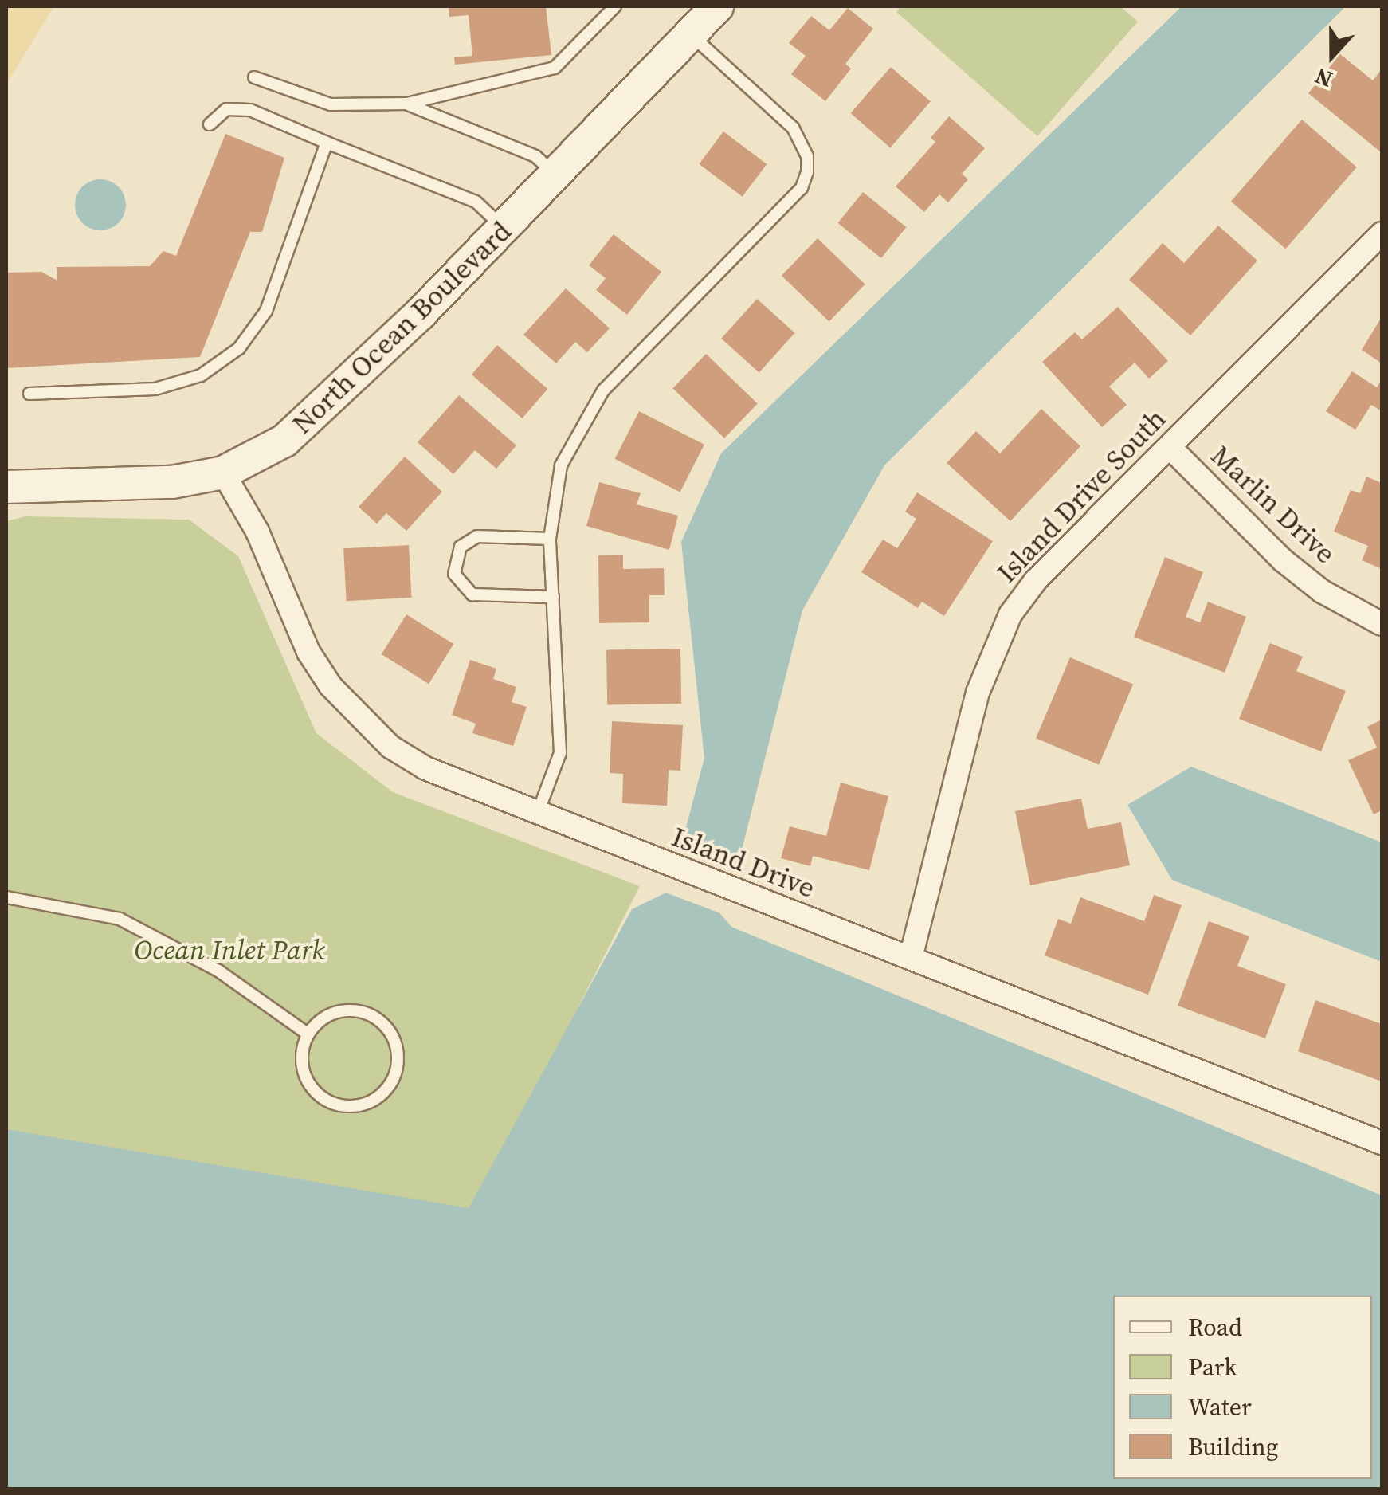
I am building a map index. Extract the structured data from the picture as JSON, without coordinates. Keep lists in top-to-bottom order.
{
  "streets": {
    "main road": ["North Ocean Boulevard"],
    "street": ["Island Drive South", "Marlin Drive", "Island Drive"]
  },
  "crossings": [
    ["North Ocean Boulevard", "Island Drive"],
    ["Island Drive South", "Marlin Drive"],
    ["Island Drive South", "Island Drive"]
  ],
  "parks": ["Ocean Inlet Park"],
  "legend": [
    "Road",
    "Park",
    "Water",
    "Building"
  ],
  "north": "bottom"
}
